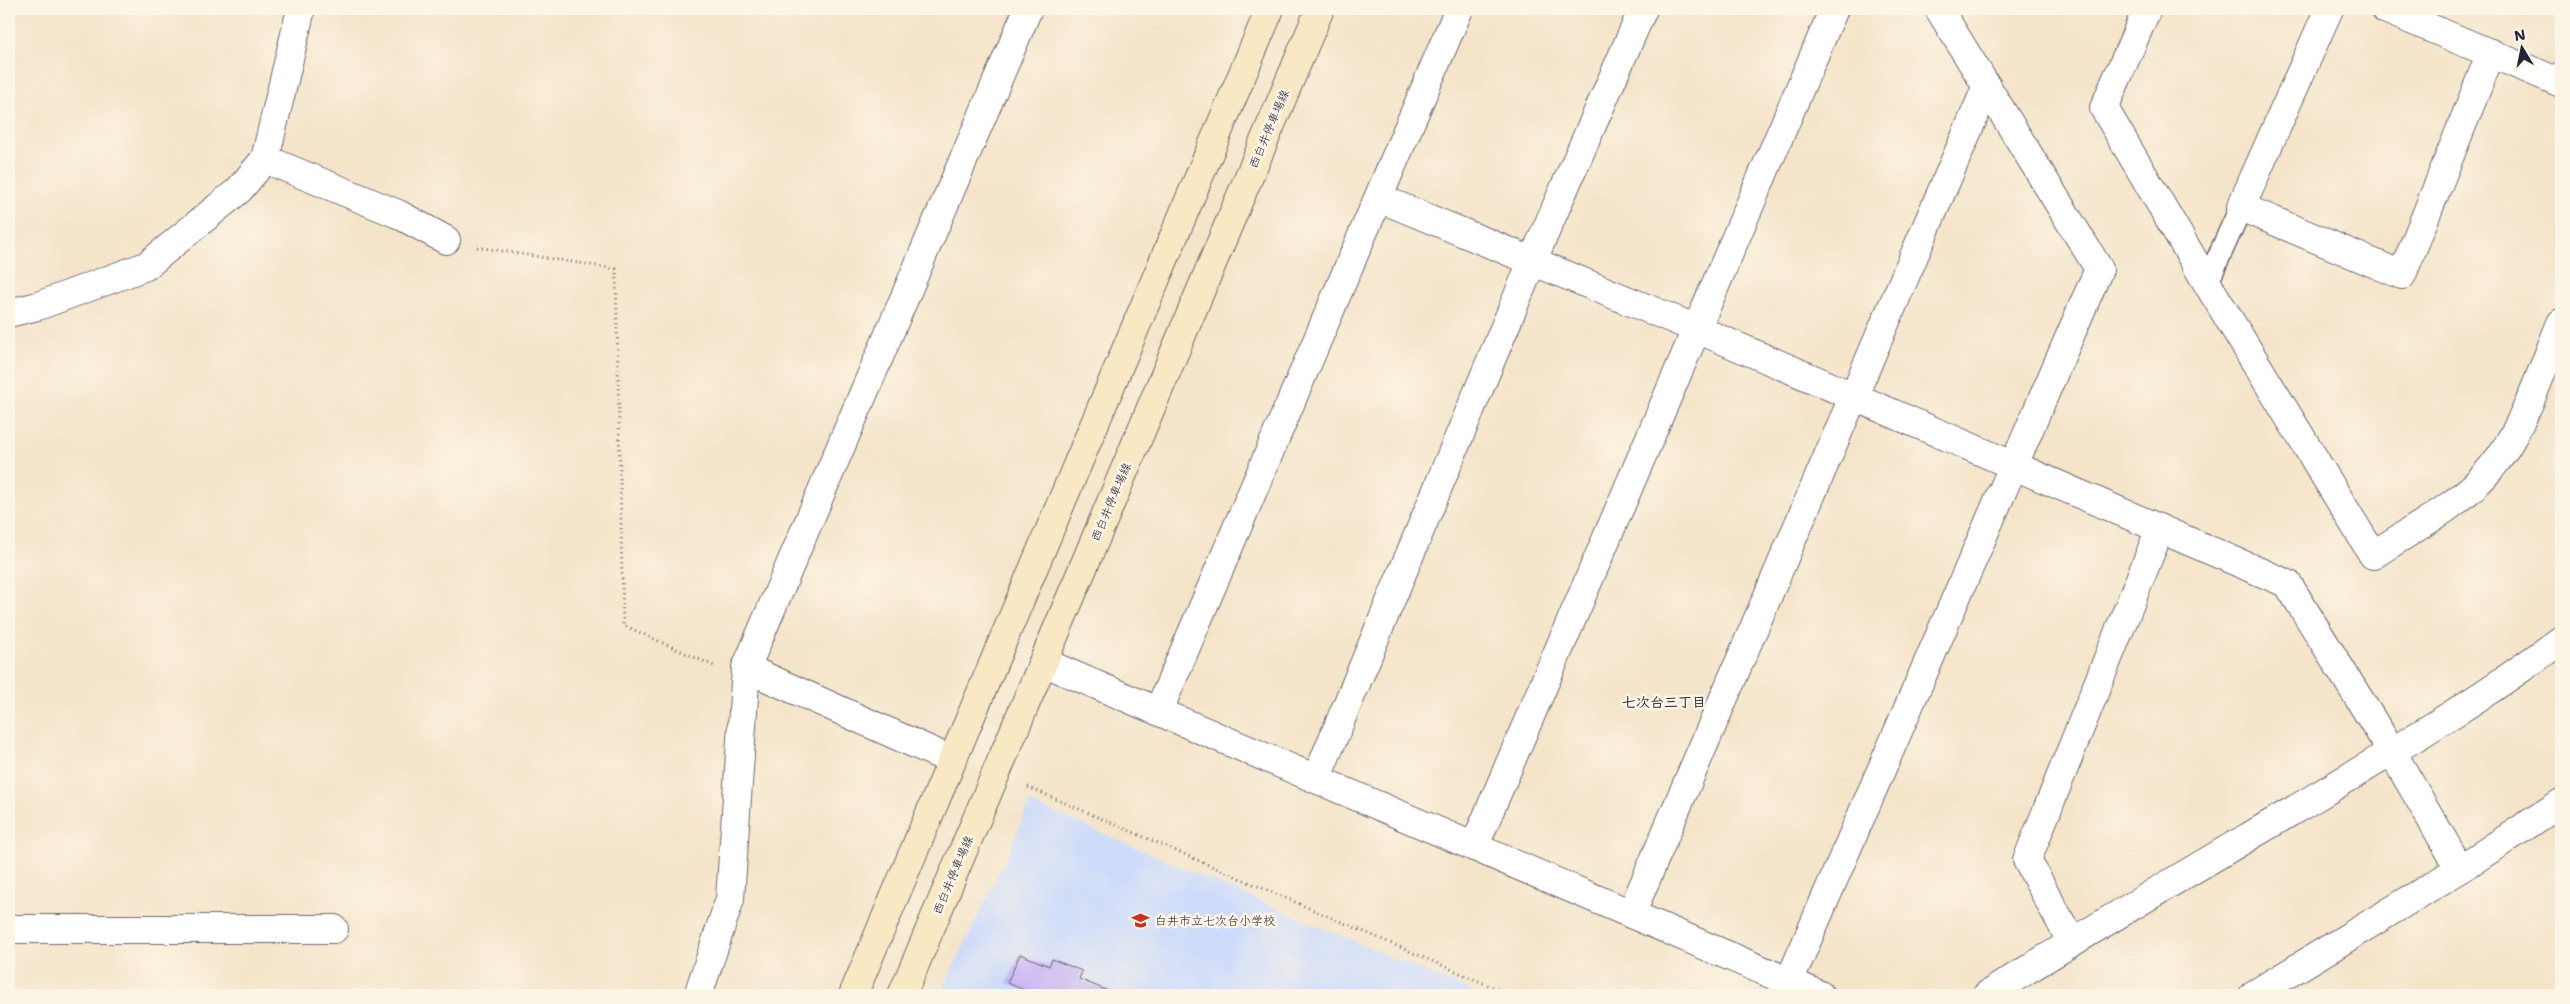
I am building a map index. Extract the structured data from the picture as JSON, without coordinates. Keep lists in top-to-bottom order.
{
  "streets": {
    "main road": ["西白井停車場線"]
  },
  "districts": ["七次台三丁目"],
  "places": {
    "school or university": ["白井市立七次台小学校"]
  },
  "north": "top"
}
